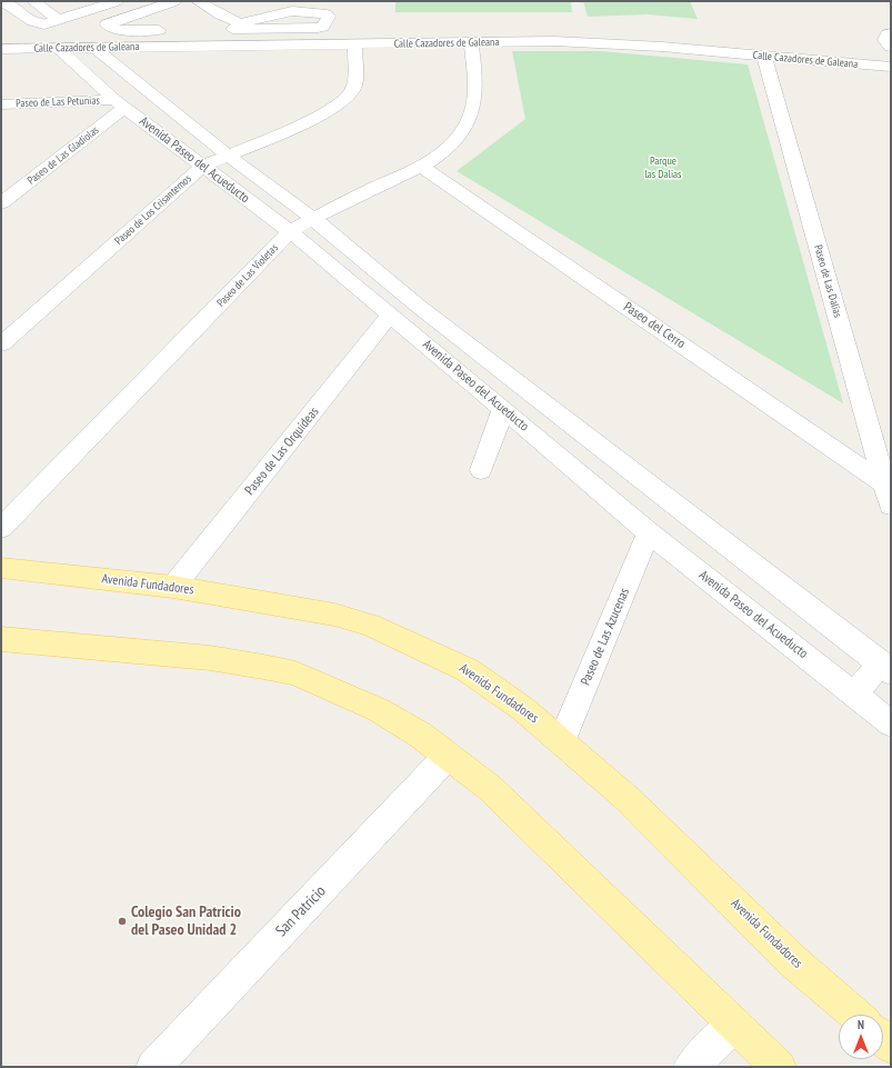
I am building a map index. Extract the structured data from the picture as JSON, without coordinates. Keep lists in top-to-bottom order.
{
  "streets": {
    "main road": ["Avenida Fundadores"],
    "street": [
      "Calle Cazadores de Galeana",
      "Paseo de Las Petunias",
      "Paseo de Las Gladiolas",
      "Avenida Paseo del Acueducto",
      "Paseo de Los Crisantemos",
      "Paseo de Las Violetas",
      "Paseo de Las Dalias",
      "Paseo del Cerro",
      "Paseo de Las Orquídeas",
      "Paseo de Las Azucenas",
      "San Patricio"
    ]
  },
  "crossings": [
    ["Calle Cazadores de Galeana", "Avenida Paseo del Acueducto"],
    ["Calle Cazadores de Galeana", "Paseo de Los Crisantemos"],
    ["Calle Cazadores de Galeana", "Paseo de Las Violetas"],
    ["Calle Cazadores de Galeana", "Paseo de Las Dalias"],
    ["Paseo de Las Petunias", "Paseo de Las Gladiolas"],
    ["Paseo de Las Petunias", "Avenida Paseo del Acueducto"],
    ["Paseo de Las Gladiolas", "Avenida Paseo del Acueducto"],
    ["Avenida Paseo del Acueducto", "Paseo de Los Crisantemos"],
    ["Avenida Paseo del Acueducto", "Paseo de Las Violetas"],
    ["Avenida Paseo del Acueducto", "Paseo de Las Orquídeas"],
    ["Avenida Paseo del Acueducto", "Paseo de Las Azucenas"],
    ["Paseo de Las Violetas", "Paseo del Cerro"],
    ["Paseo de Las Dalias", "Paseo del Cerro"],
    ["Paseo de Las Orquídeas", "Avenida Fundadores"],
    ["Avenida Fundadores", "Paseo de Las Azucenas"]
  ],
  "parks": ["Parque las Dalias"],
  "places": ["Colegio San Patricio del Paseo Unidad 2"],
  "north": "top"
}
